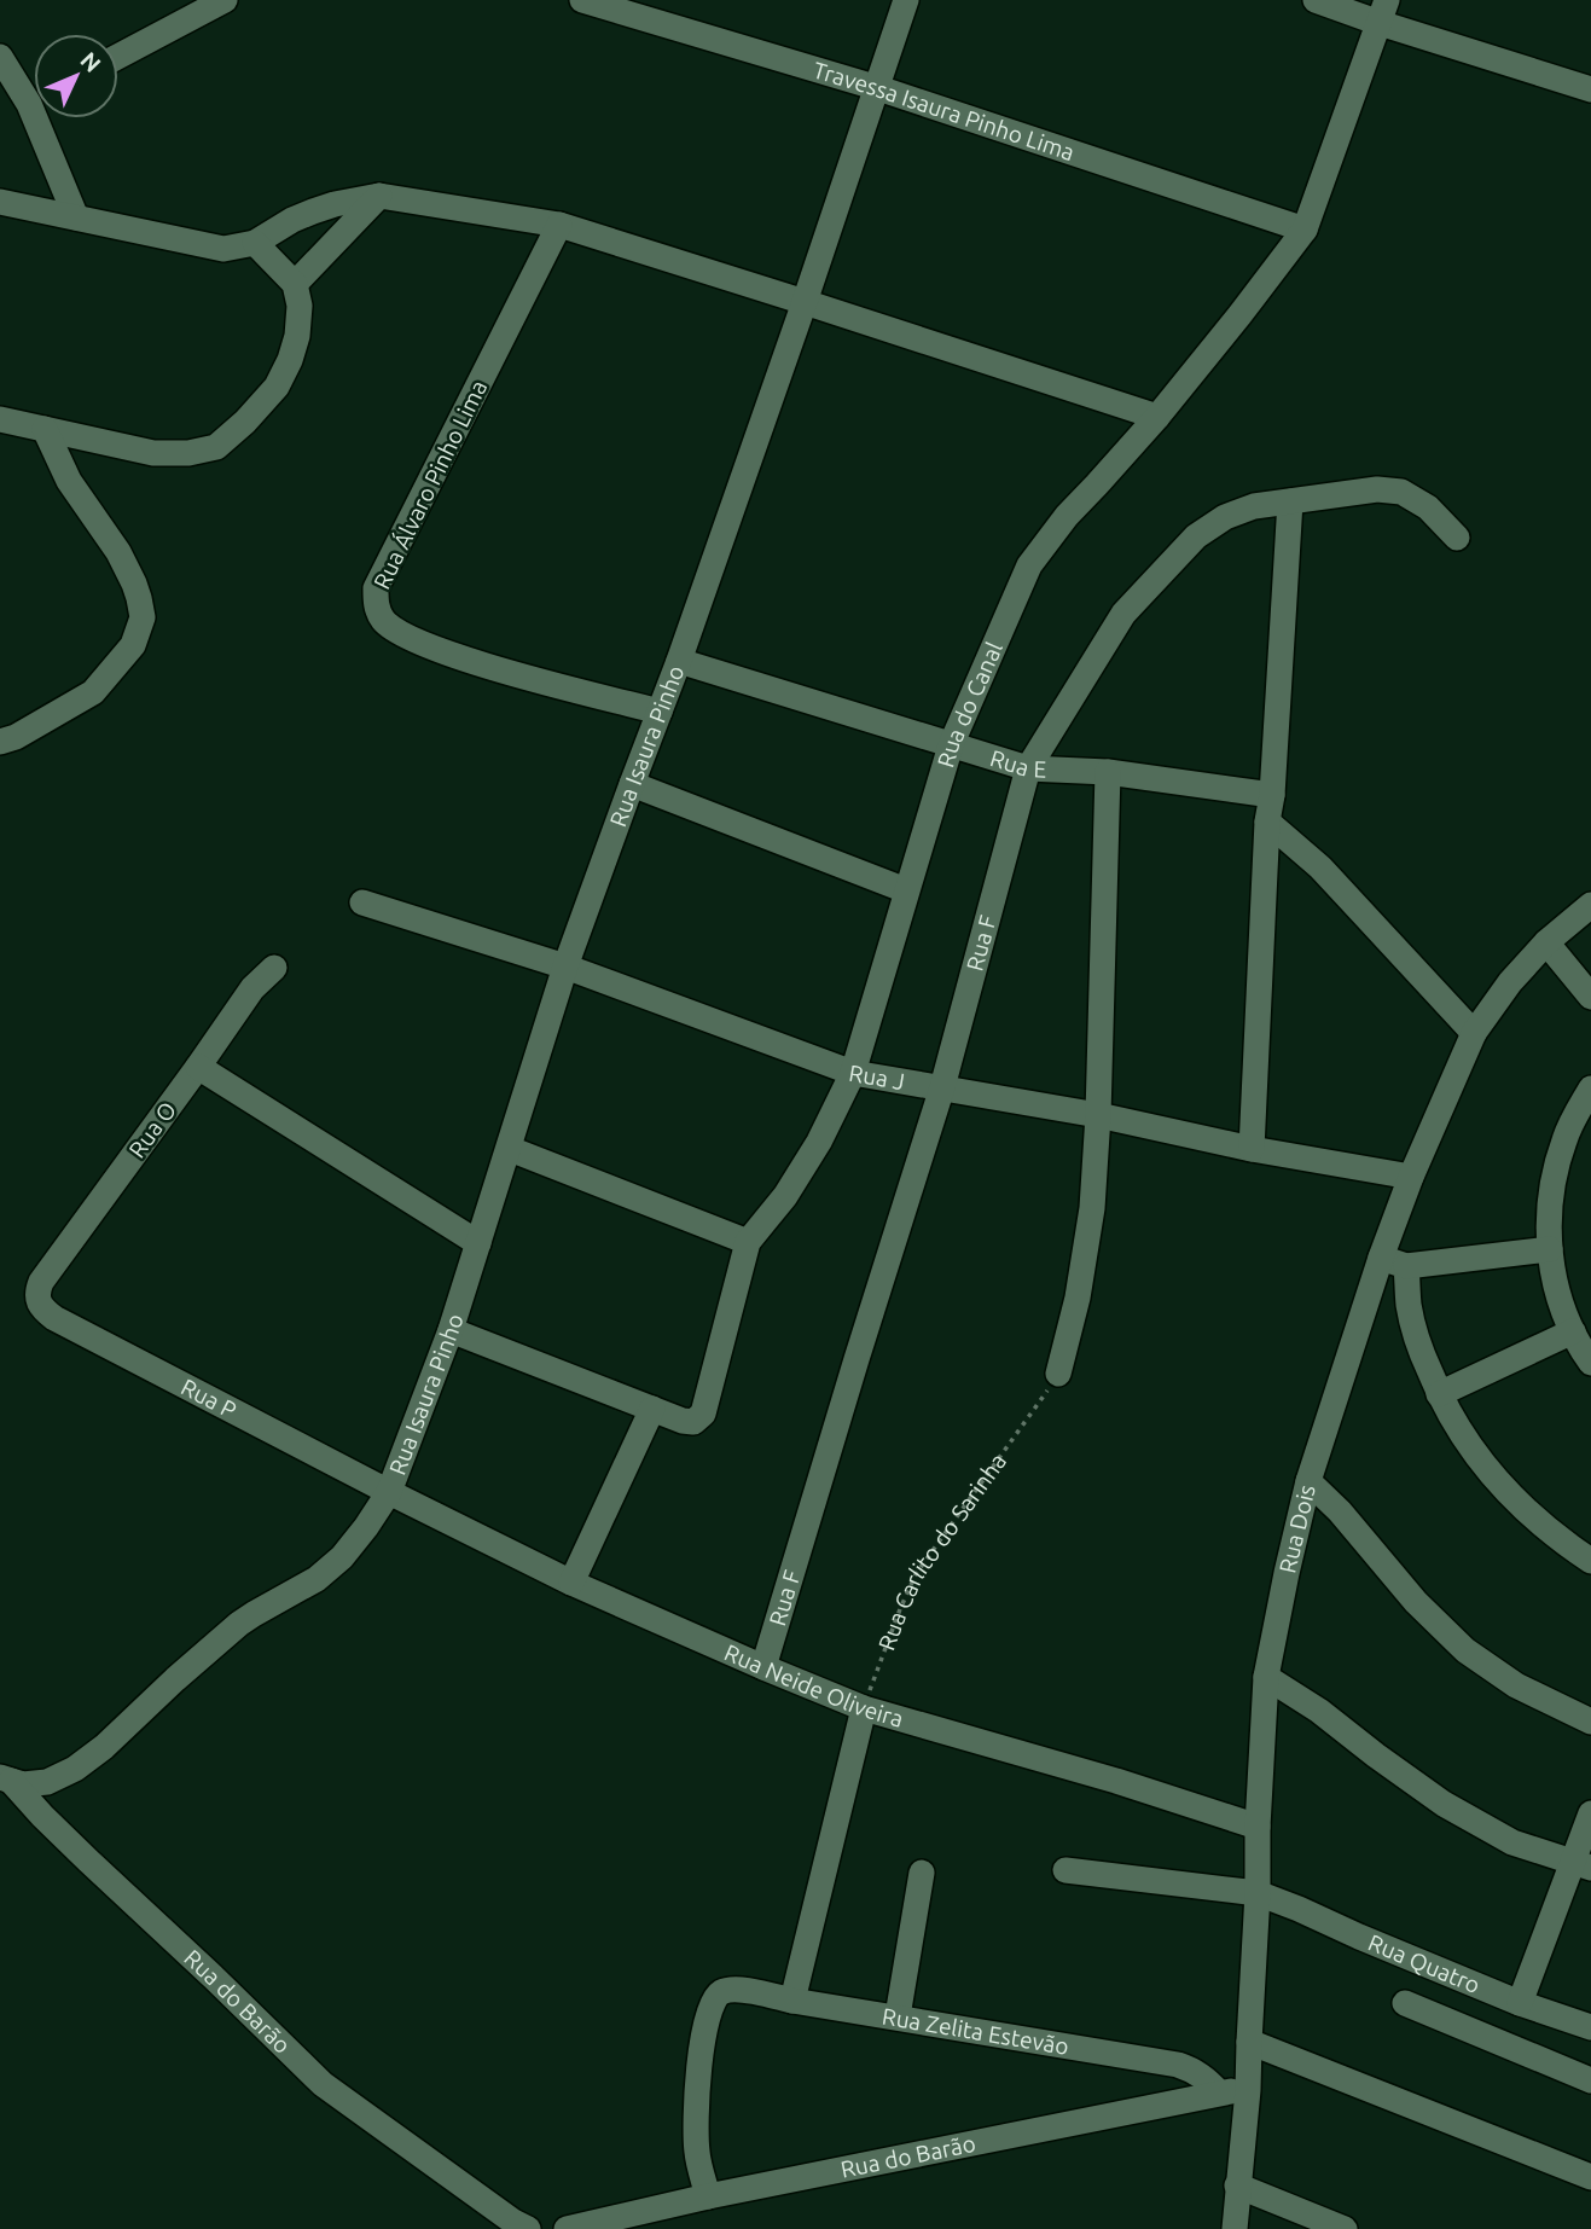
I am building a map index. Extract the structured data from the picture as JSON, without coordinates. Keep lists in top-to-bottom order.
{
  "streets": {
    "street": [
      "Travessa Isaura Pinho Lima",
      "Rua Álvaro Pinho Lima",
      "Rua do Canal",
      "Rua Isaura Pinho",
      "Rua E",
      "Rua F",
      "Rua J",
      "Rua O",
      "Rua P",
      "Rua Dois",
      "Rua Neide Oliveira",
      "Rua Quatro",
      "Rua do Barão",
      "Rua Zelita Estevão"
    ],
    "path": ["Rua Carlito do Sarinha"]
  },
  "crossings": [
    ["Travessa Isaura Pinho Lima", "Rua do Canal"],
    ["Travessa Isaura Pinho Lima", "Rua Isaura Pinho"],
    ["Rua Álvaro Pinho Lima", "Rua Isaura Pinho"],
    ["Rua do Canal", "Rua E"],
    ["Rua do Canal", "Rua J"],
    ["Rua Isaura Pinho", "Rua E"],
    ["Rua Isaura Pinho", "Rua J"],
    ["Rua Isaura Pinho", "Rua P"],
    ["Rua Isaura Pinho", "Rua Neide Oliveira"],
    ["Rua Isaura Pinho", "Rua do Barão"],
    ["Rua E", "Rua F"],
    ["Rua F", "Rua J"],
    ["Rua F", "Rua Neide Oliveira"],
    ["Rua J", "Rua Dois"],
    ["Rua O", "Rua P"],
    ["Rua P", "Rua Neide Oliveira"],
    ["Rua Dois", "Rua Neide Oliveira"],
    ["Rua Dois", "Rua Quatro"],
    ["Rua Dois", "Rua do Barão"],
    ["Rua Carlito do Sarinha", "Rua Neide Oliveira"],
    ["Rua do Barão", "Rua Zelita Estevão"]
  ],
  "north": "top right"
}
